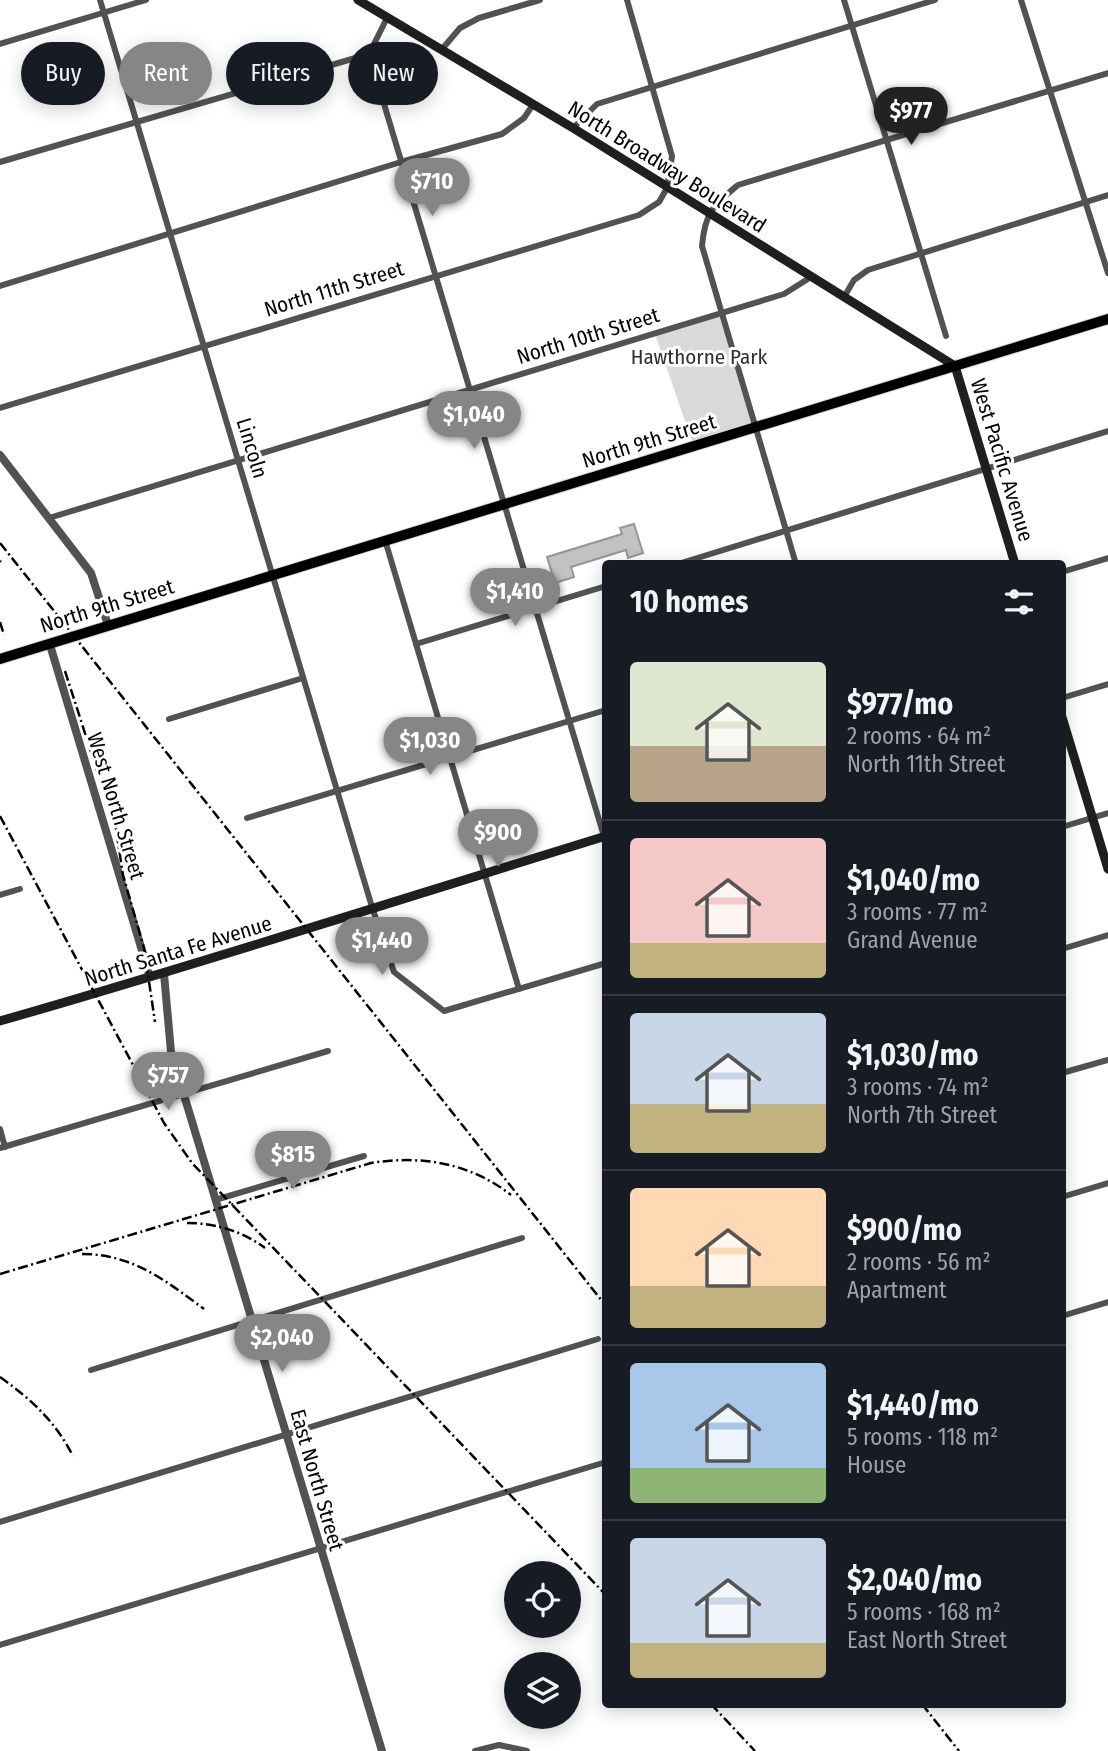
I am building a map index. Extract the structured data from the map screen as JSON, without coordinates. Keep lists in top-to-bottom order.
{
  "streets": {
    "main road": [
      "North Broadway Boulevard",
      "North 9th Street",
      "West Pacific Avenue",
      "North Santa Fe Avenue"
    ],
    "street": [
      "North 11th Street",
      "North 10th Street",
      "Lincoln",
      "West North Street",
      "East North Street"
    ]
  },
  "crossings": [
    ["North Broadway Boulevard", "North 11th Street"],
    ["North Broadway Boulevard", "North 10th Street"],
    ["North Broadway Boulevard", "North 9th Street"],
    ["North Broadway Boulevard", "West Pacific Avenue"],
    ["North 11th Street", "Lincoln"],
    ["North 10th Street", "Lincoln"],
    ["North 9th Street", "Lincoln"],
    ["North 9th Street", "West Pacific Avenue"],
    ["North 9th Street", "West North Street"],
    ["Lincoln", "North Santa Fe Avenue"],
    ["West North Street", "North Santa Fe Avenue"],
    ["North Santa Fe Avenue", "East North Street"]
  ],
  "parks": ["Hawthorne Park"],
  "page": {
    "chip": [
      "Buy",
      "Rent",
      "Filters",
      "New"
    ],
    "price": [
      "$977",
      "$710",
      "$1,040",
      "$1,410",
      "$1,030",
      "$900",
      "$1,440",
      "$757",
      "$815",
      "$2,040"
    ],
    "heading": "10 homes",
    "list": [
      {
        "name": "$977/mo",
        "note": "2 rooms · 64 m² · North 11th Street"
      },
      {
        "name": "$1,040/mo",
        "note": "3 rooms · 77 m² · Grand Avenue"
      },
      {
        "name": "$1,030/mo",
        "note": "3 rooms · 74 m² · North 7th Street"
      },
      {
        "name": "$900/mo",
        "note": "2 rooms · 56 m² · Apartment"
      },
      {
        "name": "$1,440/mo",
        "note": "5 rooms · 118 m² · House"
      },
      {
        "name": "$2,040/mo",
        "note": "5 rooms · 168 m² · East North Street"
      }
    ]
  }
}
